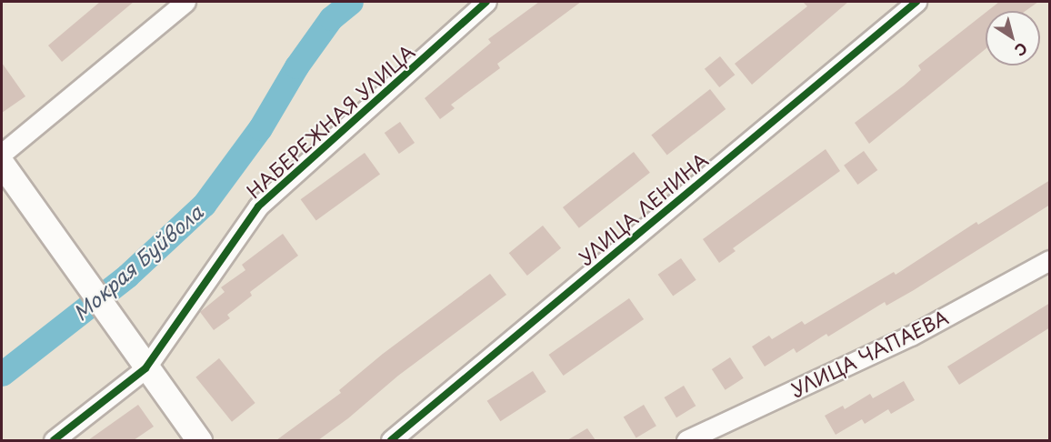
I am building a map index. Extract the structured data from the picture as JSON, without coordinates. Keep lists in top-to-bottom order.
{
  "streets": {
    "street": ["НАБЕРЕЖНАЯ УЛИЦА", "УЛИЦА ЛЕНИНА", "УЛИЦА ЧАПАЕВА"]
  },
  "water": ["Мокрая Буйвола"],
  "north": "bottom right"
}
